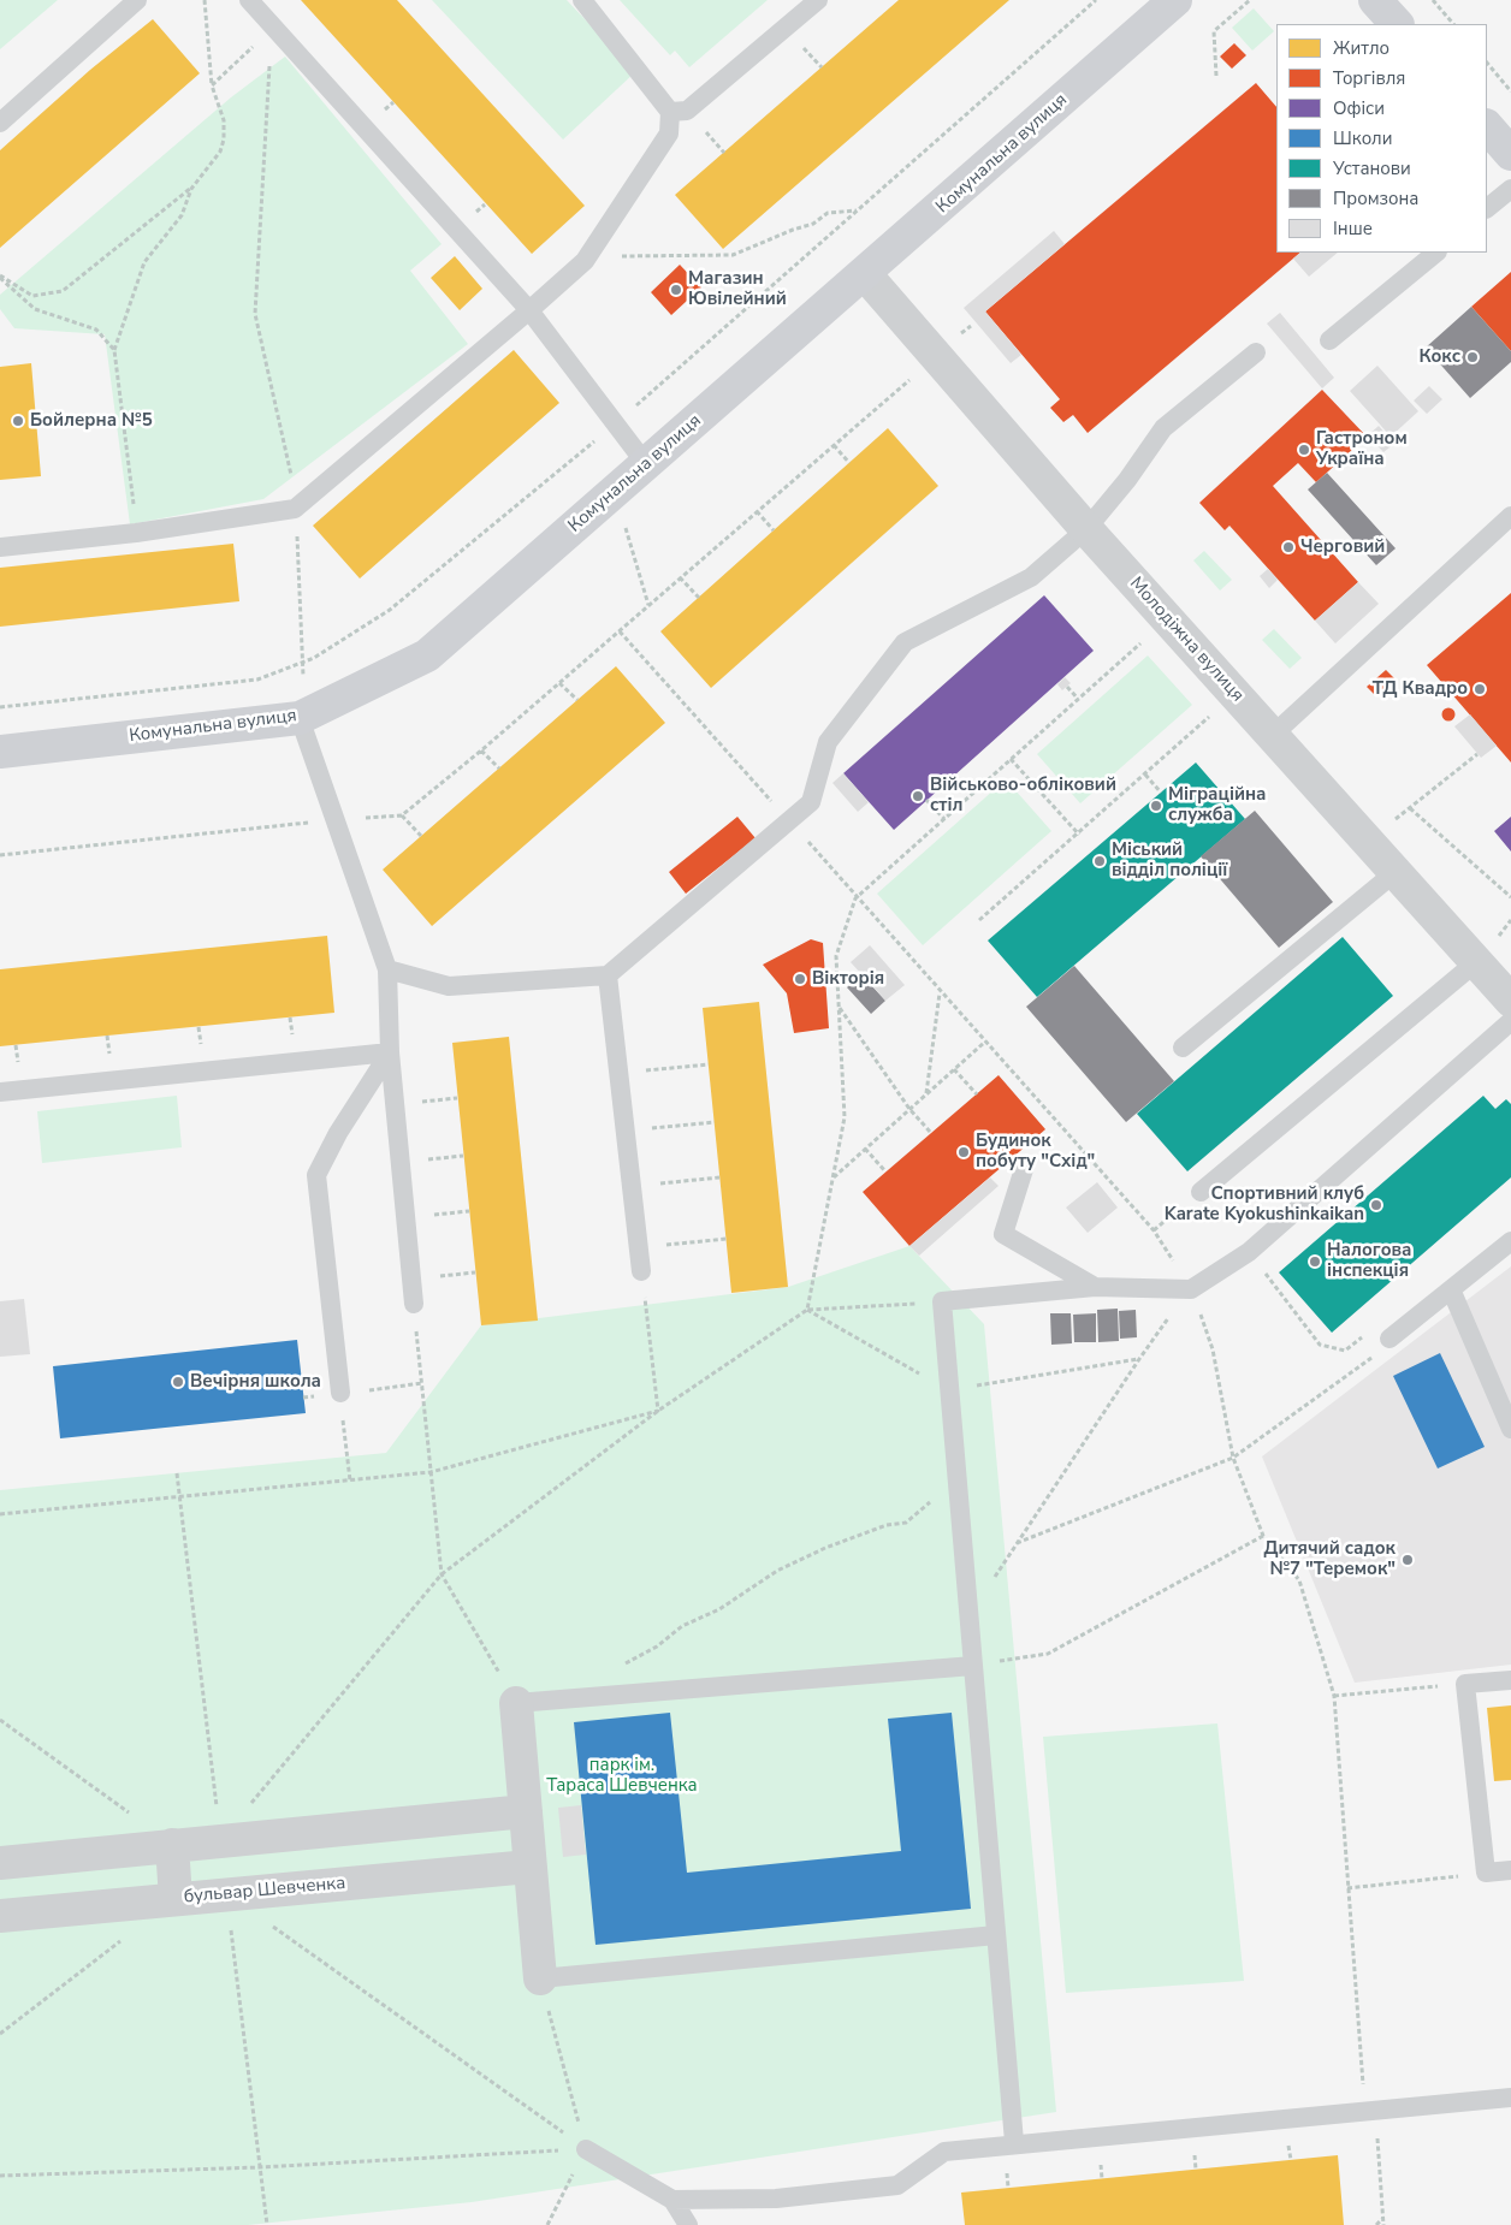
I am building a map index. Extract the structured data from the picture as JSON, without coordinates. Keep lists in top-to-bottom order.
{
  "streets": {
    "main road": ["Комунальна вулиця"],
    "street": ["Молодіжна вулиця", "бульвар Шевченка"]
  },
  "crossings": [
    ["Комунальна вулиця", "Молодіжна вулиця"]
  ],
  "parks": ["парк ім. Тараса Шевченка"],
  "places": [
    "Магазин Ювілейний",
    "Кокс",
    "Бойлерна №5",
    "Гастроном Україна",
    "Черговий",
    "ТД Квадро",
    "Військово-обліковий стіл",
    "Міграційна служба",
    "Міський відділ поліції",
    "Вікторія",
    "Будинок побуту \"Схід\"",
    "Спортивний клуб Karate Kyokushinkaikan",
    "Налогова інспекція",
    "Вечірня школа",
    "Дитячий садок №7 \"Теремок\""
  ],
  "legend": [
    "Житло",
    "Торгівля",
    "Офіси",
    "Школи",
    "Установи",
    "Промзона",
    "Інше"
  ]
}
